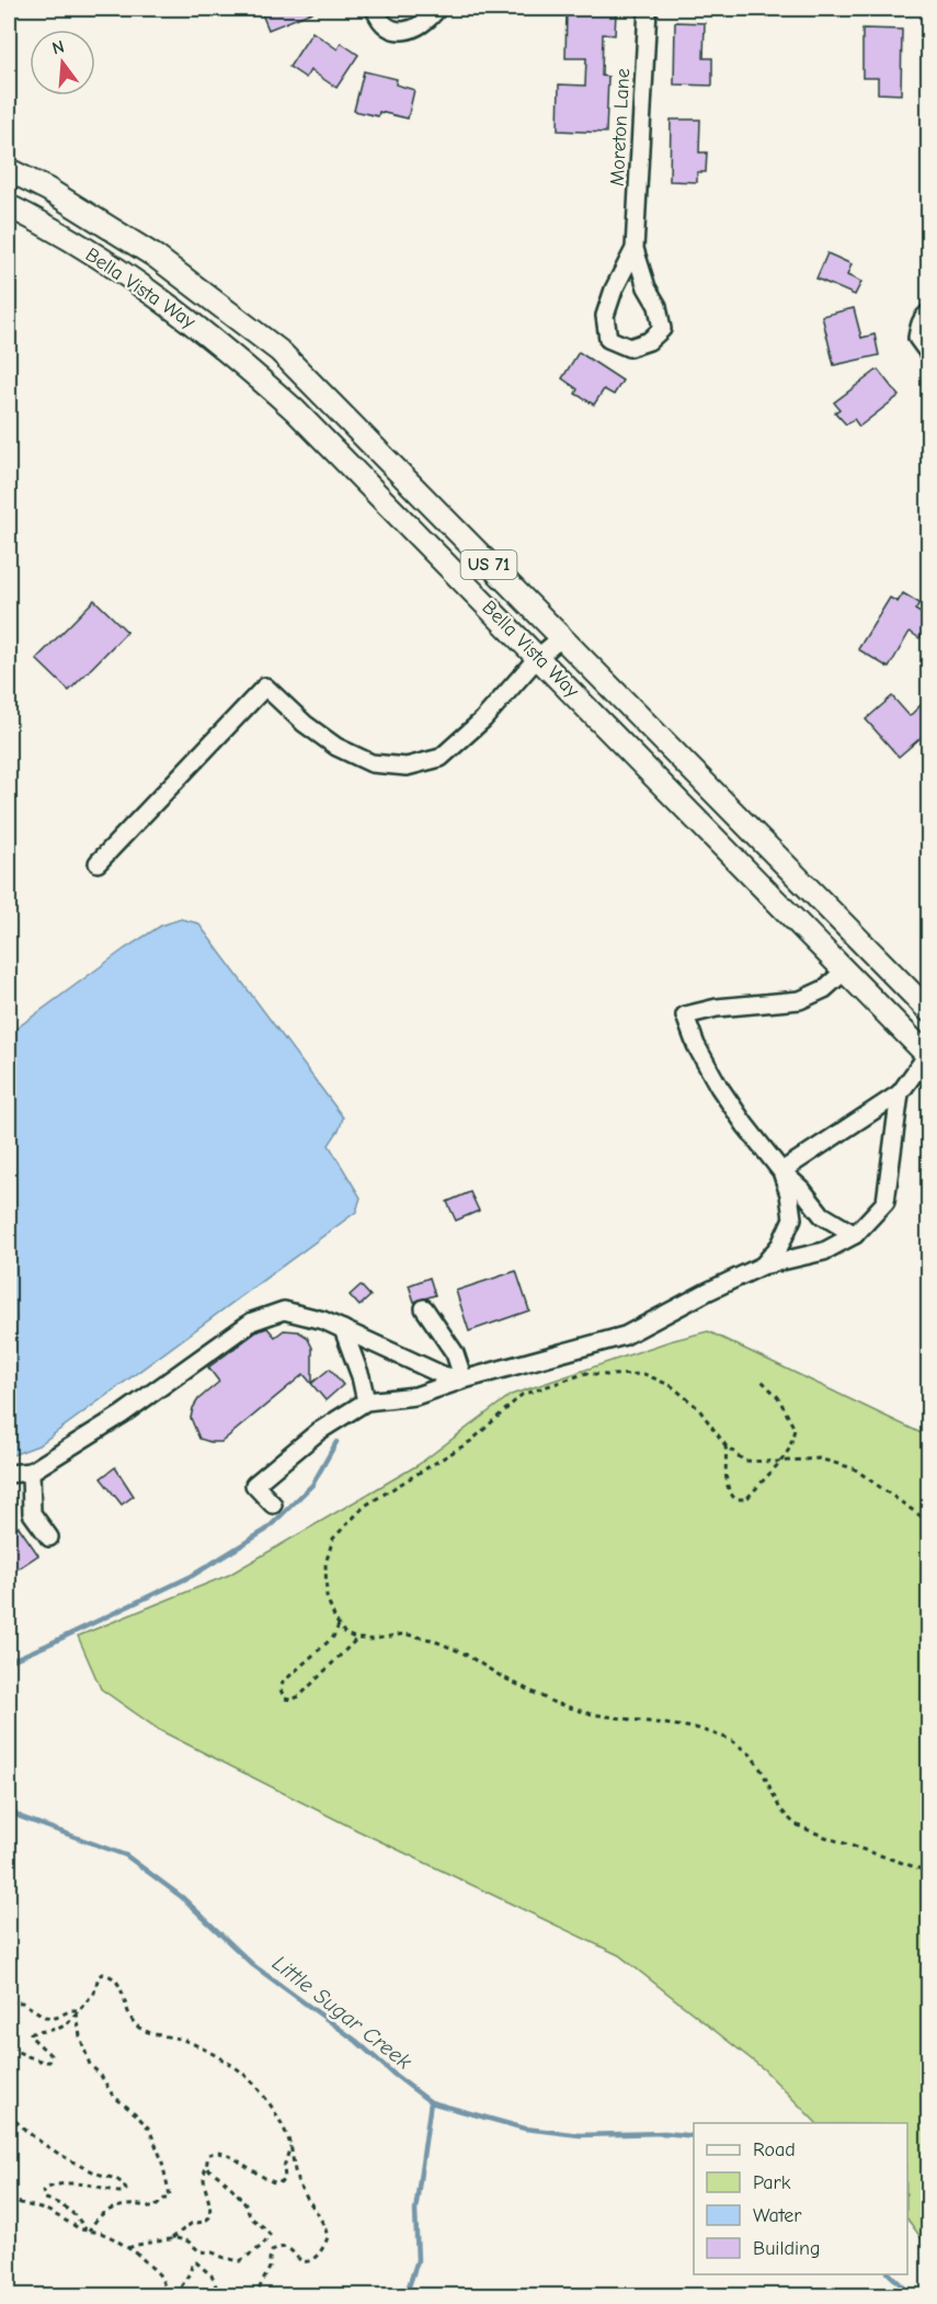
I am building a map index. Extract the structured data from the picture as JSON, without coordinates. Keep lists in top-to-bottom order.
{
  "streets": {
    "main road": ["Bella Vista Way", "US 71"],
    "street": ["Moreton Lane"]
  },
  "water": ["Little Sugar Creek"],
  "legend": [
    "Road",
    "Park",
    "Water",
    "Building"
  ],
  "north": "top"
}
